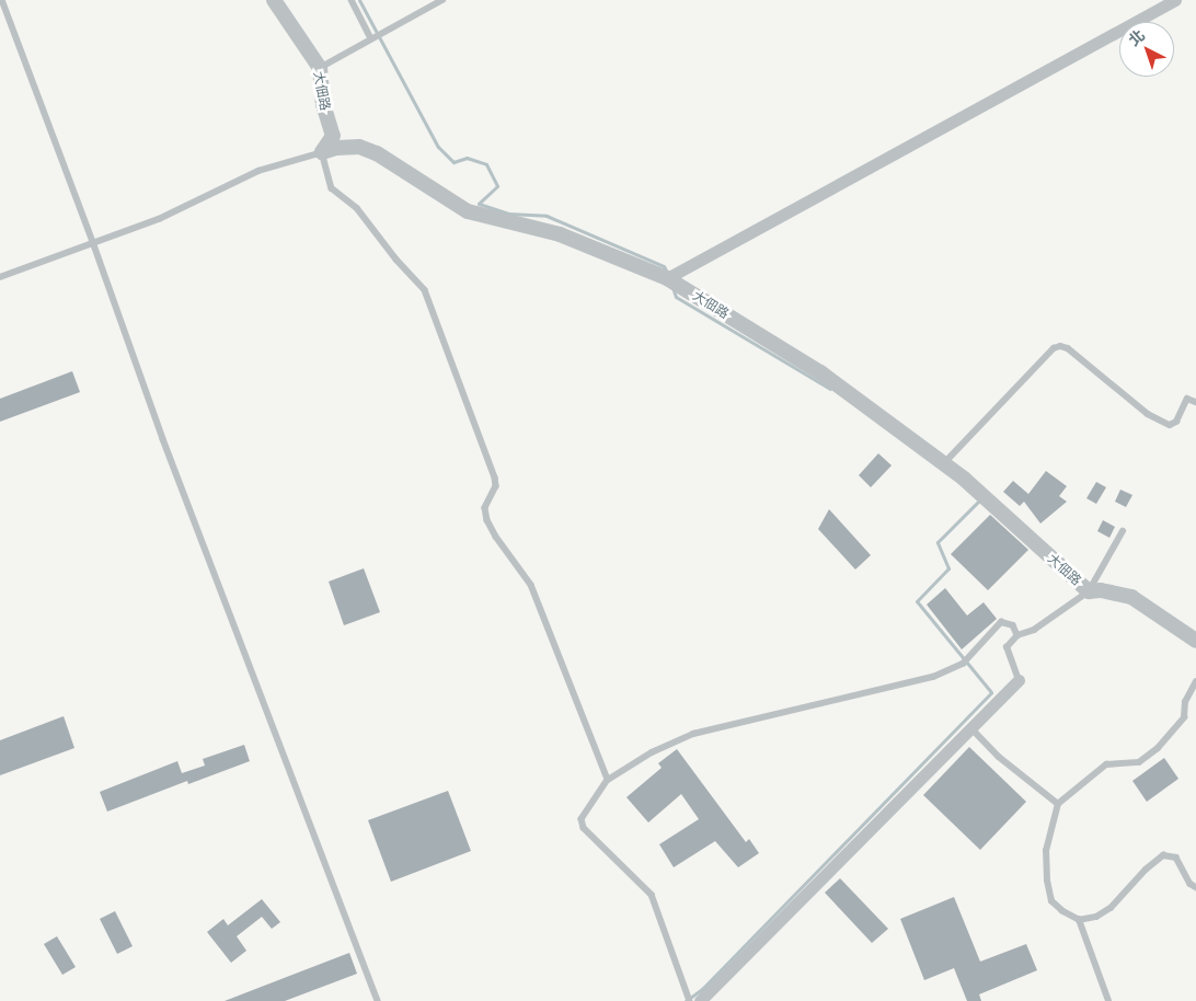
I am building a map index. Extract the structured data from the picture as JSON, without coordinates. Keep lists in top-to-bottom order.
{
  "streets": {
    "street": ["大佃路"]
  },
  "north": "top left"
}
